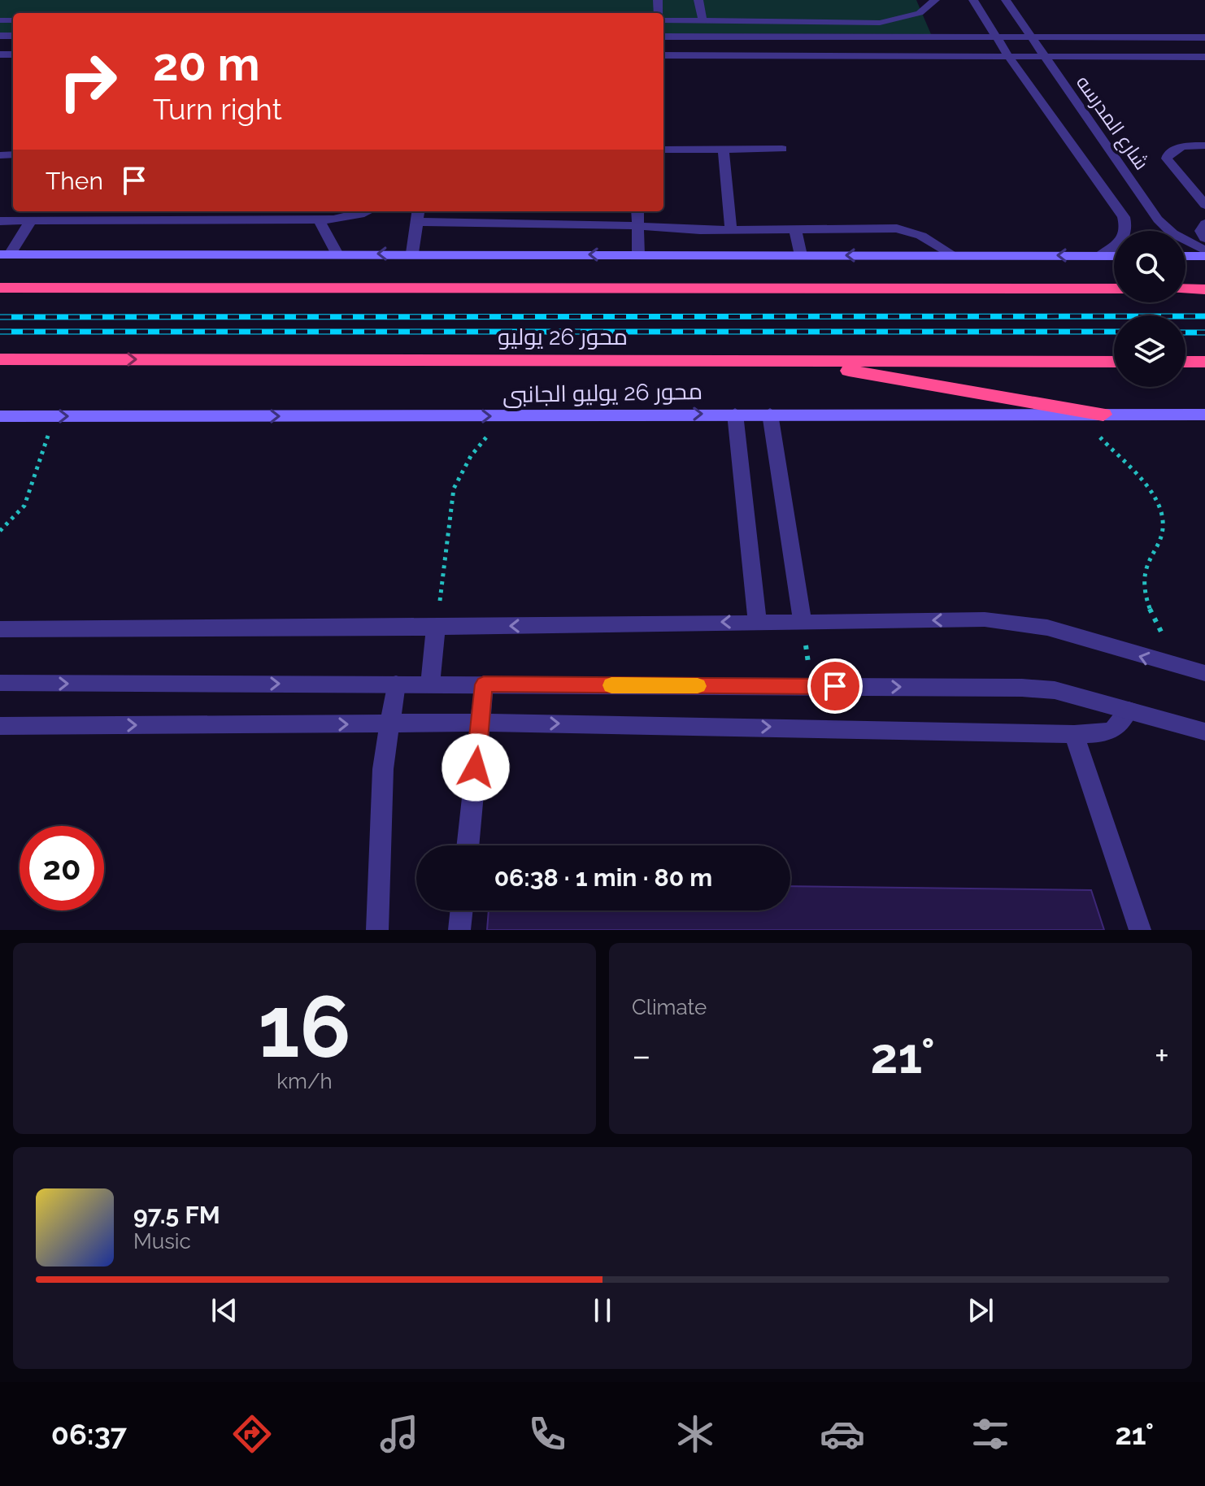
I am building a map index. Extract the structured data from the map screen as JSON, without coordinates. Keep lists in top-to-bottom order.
{
  "streets": {
    "highway": ["محور 26 يوليو"],
    "main road": ["محور 26 يوليو الجانبى"],
    "street": ["شارع المدرسه"]
  },
  "one_way": ["محور 26 يوليو الجانبى"],
  "page": {
    "turn": ["20 m", "Turn right"],
    "then": "Then",
    "limit": "20",
    "trip": "06:38 · 1 min · 80 m",
    "tile": [
      ["16", "km/h"],
      "Climate"
    ],
    "heat": ["−", "21°", "+"],
    "song": ["97.5 FM", "Music"],
    "tabs": ["06:37", "21°"]
  }
}
